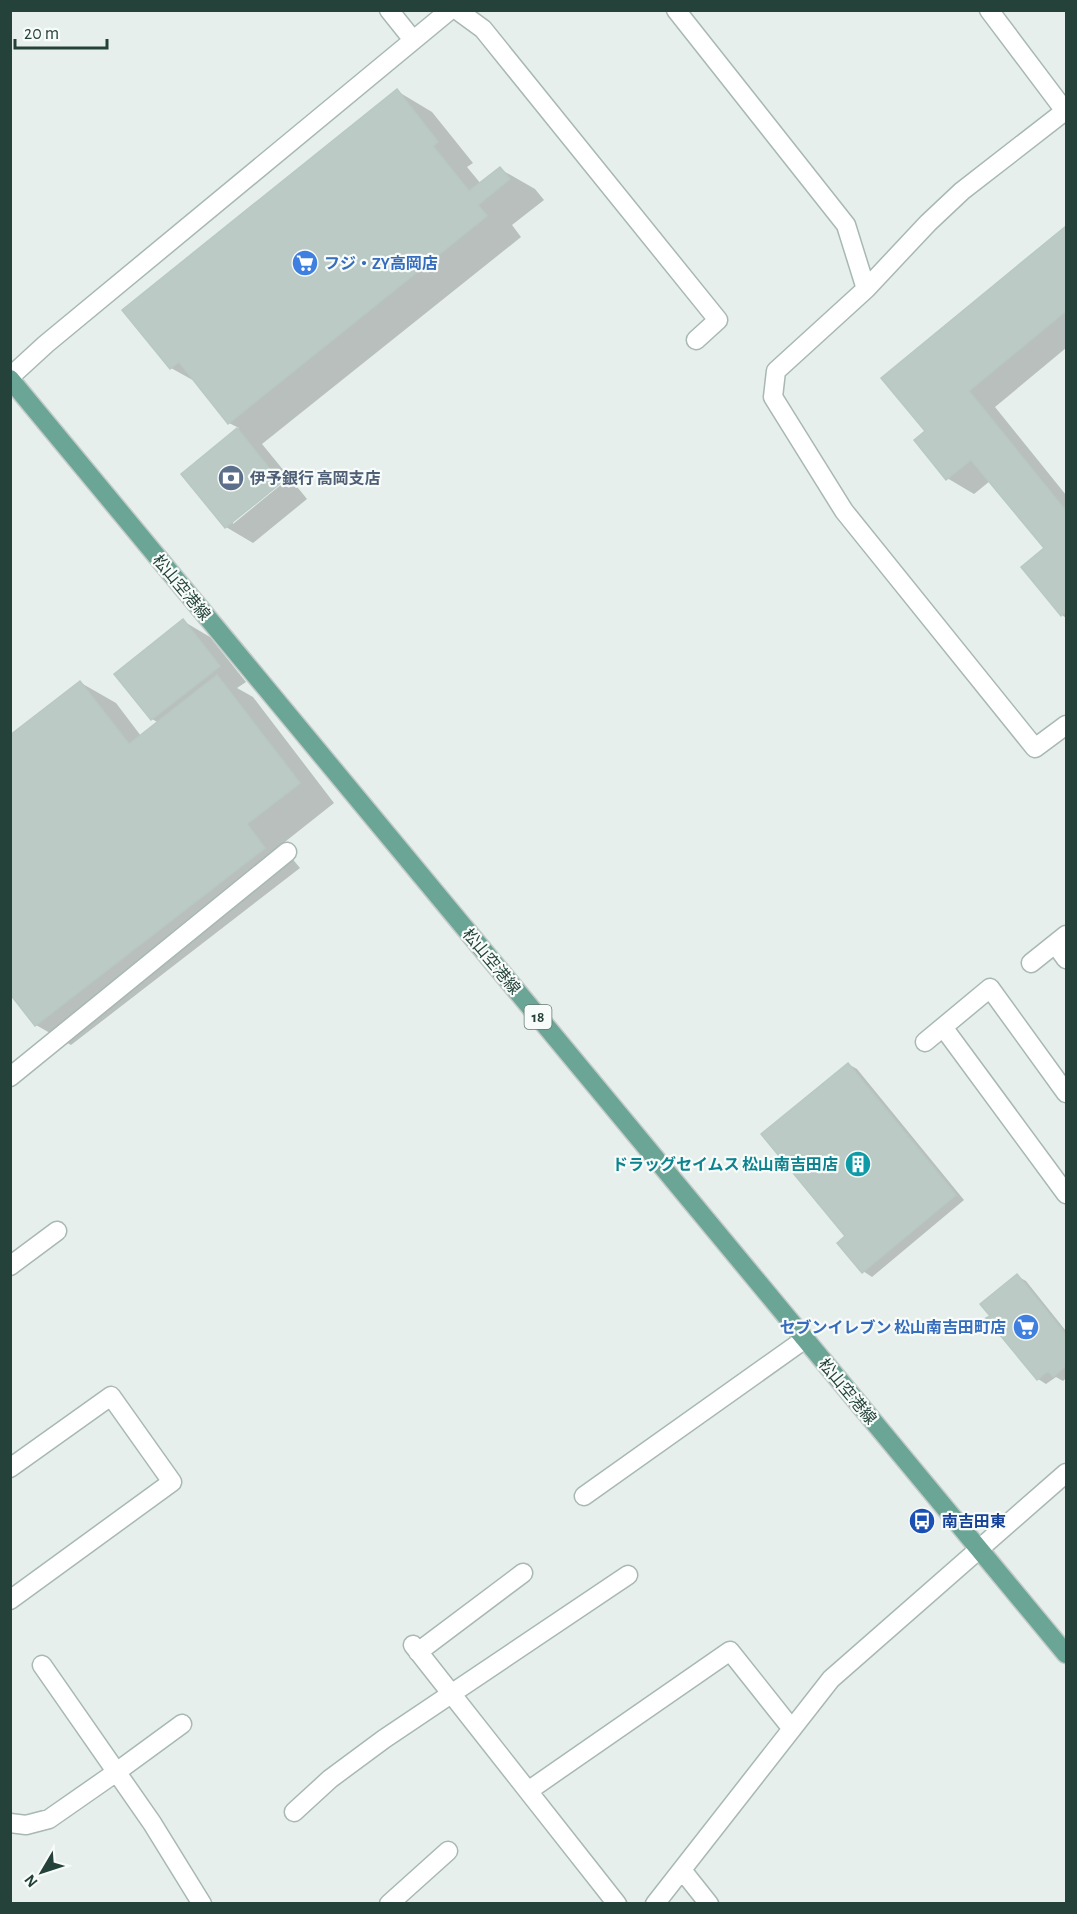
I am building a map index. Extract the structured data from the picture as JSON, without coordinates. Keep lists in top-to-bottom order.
{
  "streets": {
    "main road": ["松山空港線", "18"]
  },
  "places": {
    "supermarket": ["フジ・ZY高岡店", "セブンイレブン 松山南吉田町店"],
    "bank": ["伊予銀行 高岡支店"],
    "building": ["ドラッグセイムス 松山南吉田店"],
    "bus stop": ["南吉田東"]
  },
  "scale_bar": "20 m",
  "north": "bottom left"
}
